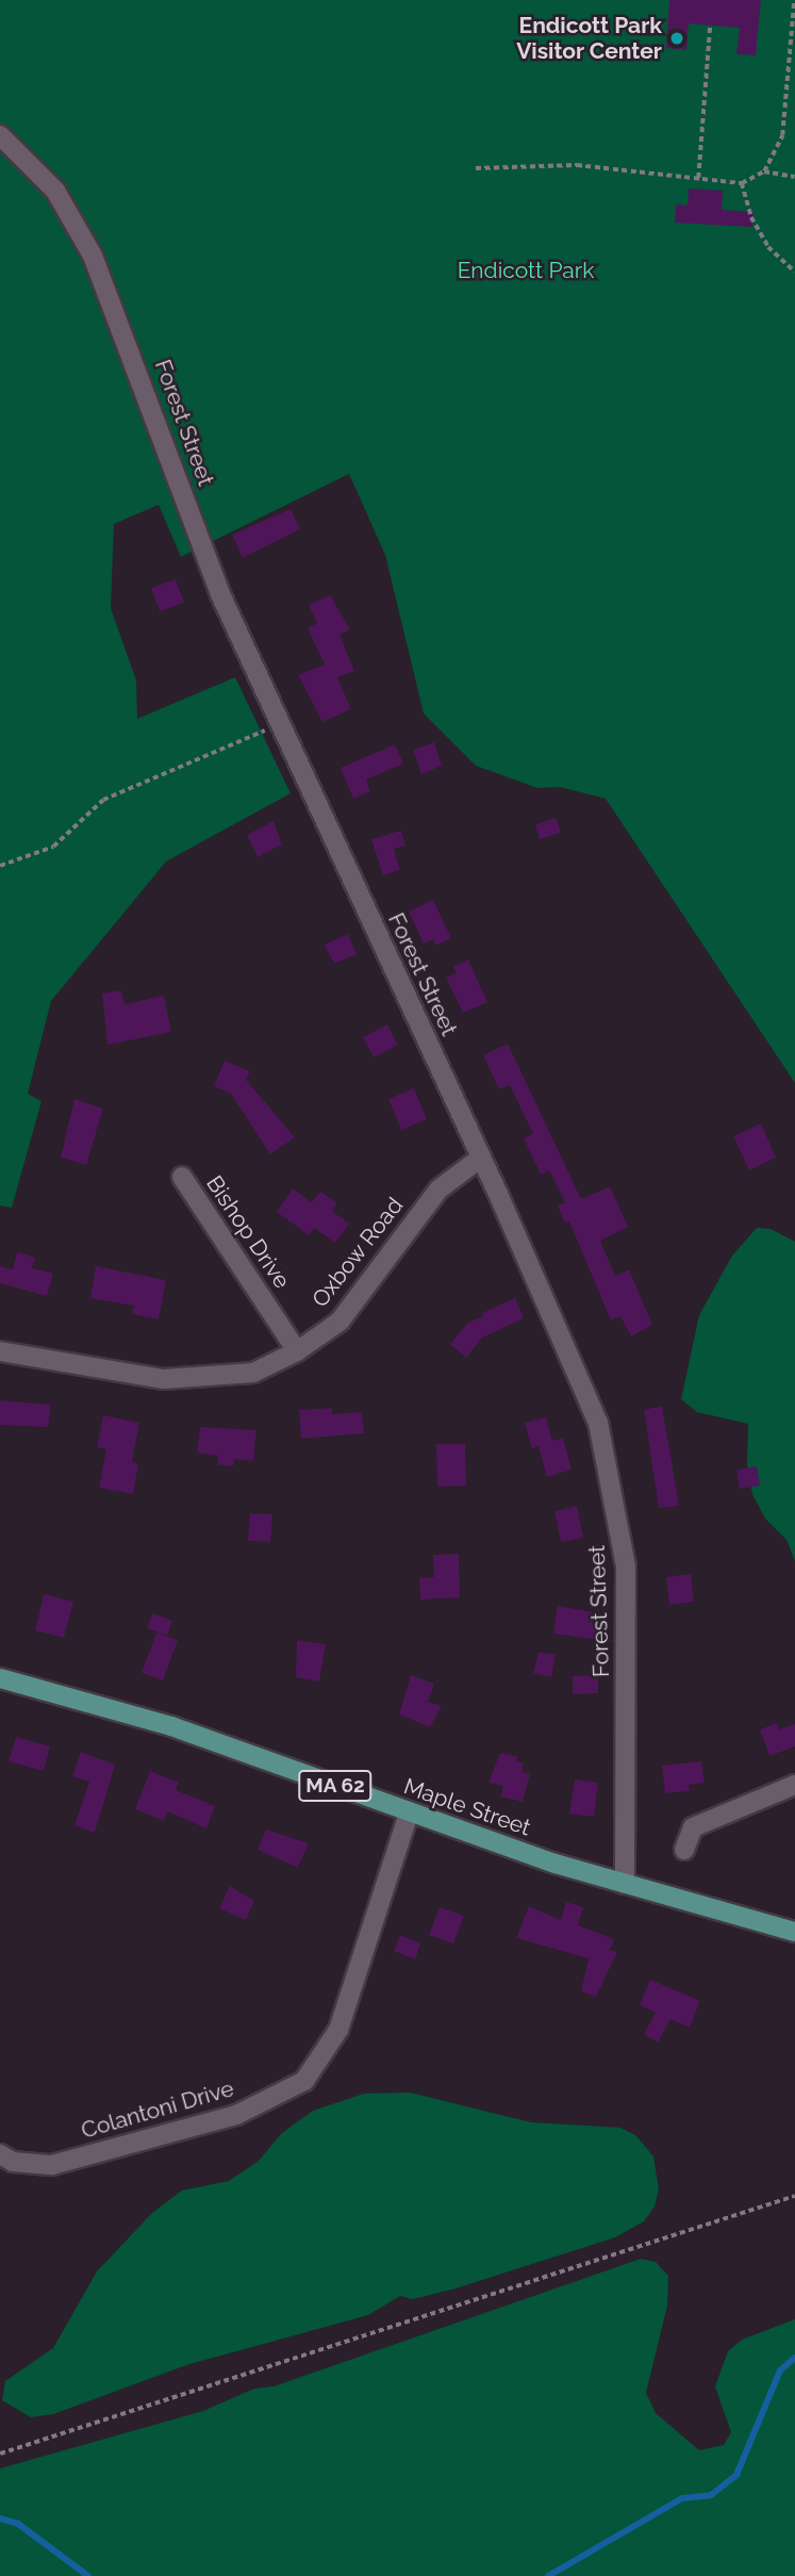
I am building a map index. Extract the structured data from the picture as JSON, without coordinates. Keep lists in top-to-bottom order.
{
  "streets": {
    "main road": ["MA 62", "Maple Street"],
    "street": [
      "Forest Street",
      "Bishop Drive",
      "Oxbow Road",
      "Colantoni Drive"
    ]
  },
  "crossings": [
    ["Forest Street", "Oxbow Road"],
    ["Forest Street", "Maple Street"],
    ["Bishop Drive", "Oxbow Road"],
    ["Maple Street", "Colantoni Drive"]
  ],
  "parks": ["Endicott Park"],
  "places": ["Endicott Park Visitor Center"]
}
